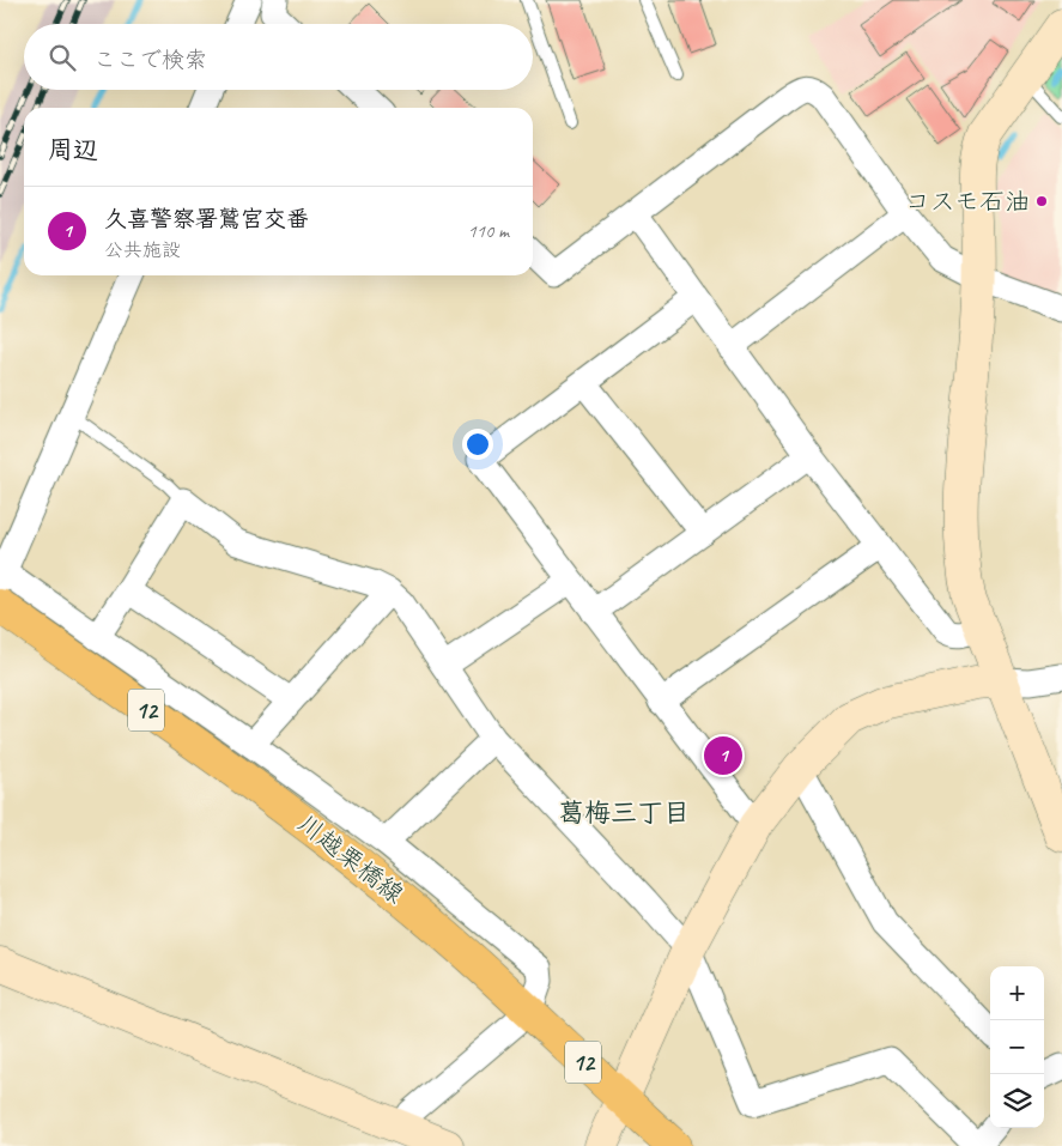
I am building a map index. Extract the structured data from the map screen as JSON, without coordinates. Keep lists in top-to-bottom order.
{
  "streets": {
    "main road": ["12", "川越栗橋線"]
  },
  "districts": ["葛梅三丁目"],
  "places": ["コスモ石油"],
  "page": {
    "search": "ここで検索",
    "heading": "周辺",
    "list": [
      {
        "mark": "1",
        "name": "久喜警察署鷲宮交番",
        "note": "公共施設",
        "value": "110 m"
      }
    ],
    "pins": "1",
    "map_buttons": ["+", "−"]
  }
}
